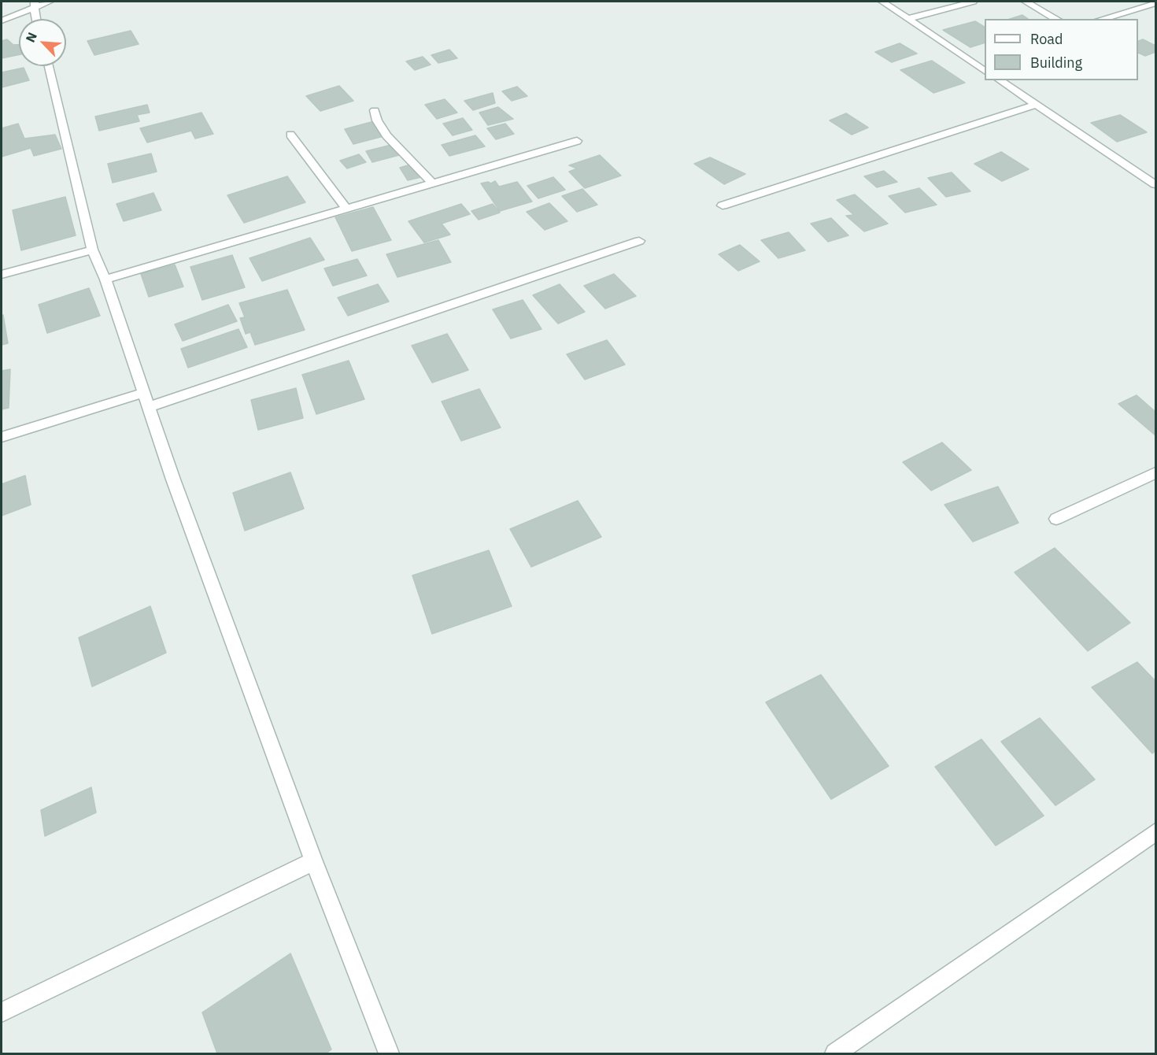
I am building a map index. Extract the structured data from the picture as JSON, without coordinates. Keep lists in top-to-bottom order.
{
  "legend": ["Road", "Building"],
  "north": "top left"
}
